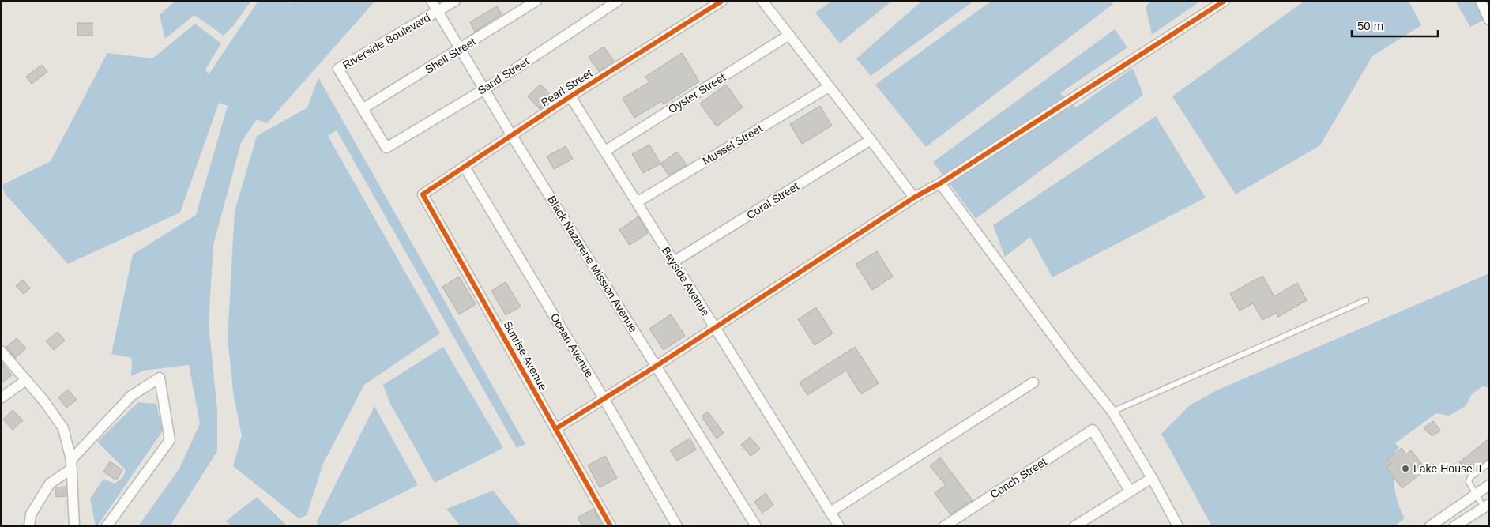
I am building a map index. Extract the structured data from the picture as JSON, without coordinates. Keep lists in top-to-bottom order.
{
  "streets": {
    "street": [
      "Riverside Boulevard",
      "Shell Street",
      "Sand Street",
      "Pearl Street",
      "Oyster Street",
      "Mussel Street",
      "Coral Street",
      "Black Nazarene Mission Avenue",
      "Bayside Avenue",
      "Ocean Avenue",
      "Sunrise Avenue",
      "Conch Street"
    ]
  },
  "crossings": [
    ["Riverside Boulevard", "Shell Street"],
    ["Riverside Boulevard", "Sand Street"],
    ["Riverside Boulevard", "Black Nazarene Mission Avenue"],
    ["Shell Street", "Sand Street"],
    ["Shell Street", "Black Nazarene Mission Avenue"],
    ["Sand Street", "Black Nazarene Mission Avenue"],
    ["Pearl Street", "Black Nazarene Mission Avenue"],
    ["Pearl Street", "Bayside Avenue"],
    ["Pearl Street", "Ocean Avenue"],
    ["Pearl Street", "Sunrise Avenue"],
    ["Oyster Street", "Bayside Avenue"],
    ["Mussel Street", "Bayside Avenue"],
    ["Coral Street", "Bayside Avenue"]
  ],
  "places": ["Lake House II"],
  "scale_bar": "50 m"
}
